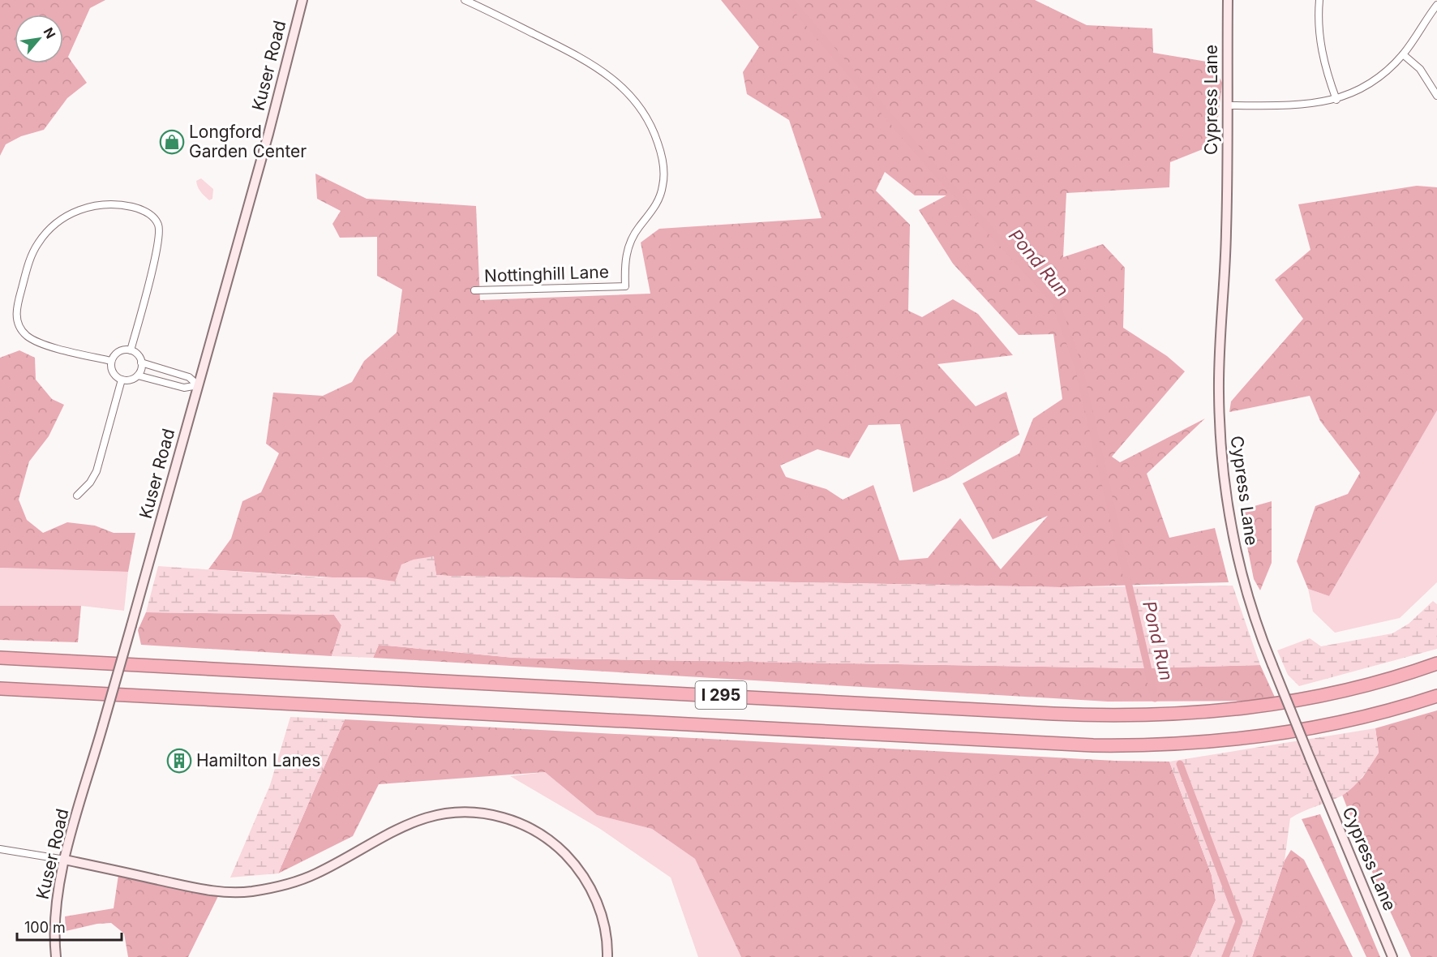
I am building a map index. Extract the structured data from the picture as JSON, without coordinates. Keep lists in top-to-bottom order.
{
  "streets": {
    "highway": ["I 295"],
    "street": ["Kuser Road", "Cypress Lane", "Nottinghill Lane"]
  },
  "water": ["Pond Run"],
  "places": {
    "shop": ["Longford Garden Center"],
    "building": ["Hamilton Lanes"]
  },
  "scale_bar": "100 m",
  "north": "top right"
}
